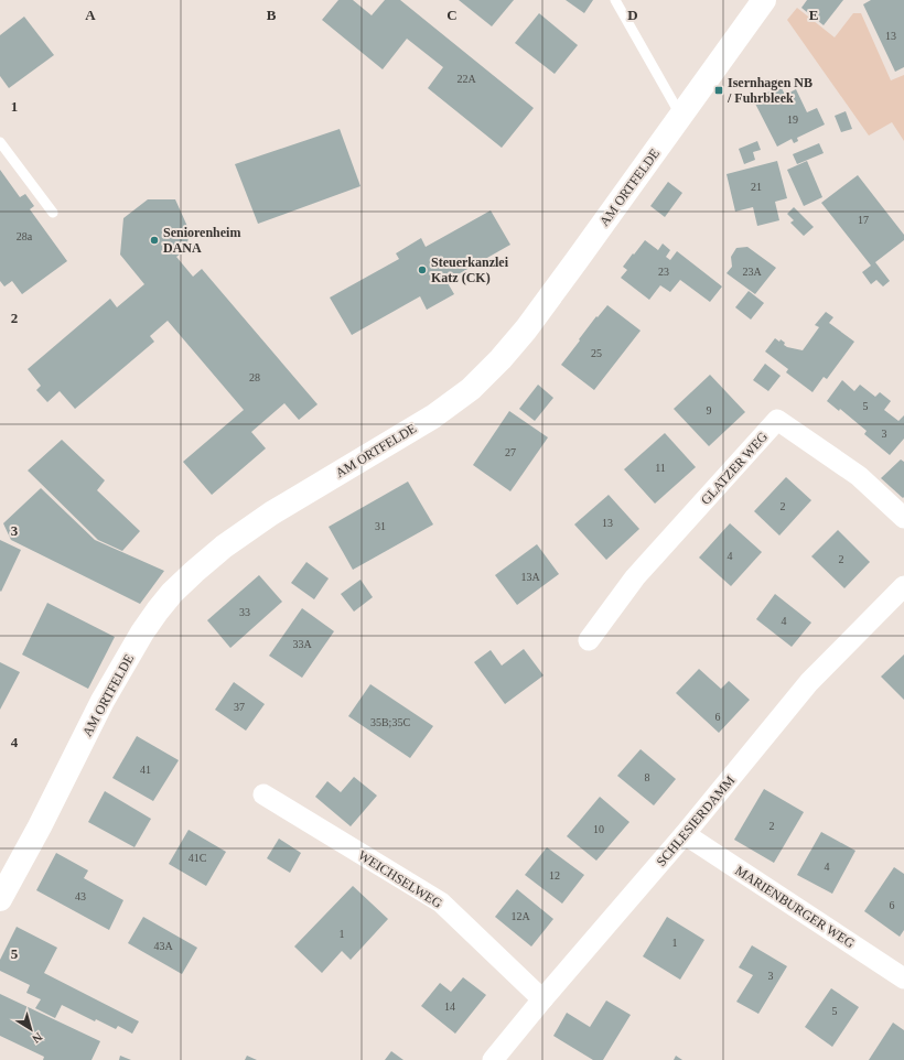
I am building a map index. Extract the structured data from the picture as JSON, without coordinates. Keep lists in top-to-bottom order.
{
  "streets": {
    "main road": ["AM ORTFELDE"],
    "street": [
      "GLATZER WEG",
      "SCHLESIERDAMM",
      "WEICHSELWEG",
      "MARIENBURGER WEG"
    ]
  },
  "crossings": [
    ["SCHLESIERDAMM", "WEICHSELWEG"],
    ["SCHLESIERDAMM", "MARIENBURGER WEG"]
  ],
  "places": {
    "transit": ["Isernhagen NB / Fuhrbleek"],
    "other": ["Seniorenheim DANA", "Steuerkanzlei Katz (CK)"]
  },
  "house_numbers": [
    "13",
    "22A",
    "19",
    "21",
    "17",
    "28a",
    "23",
    "23A",
    "25",
    "28",
    "5",
    "9",
    "3",
    "27",
    "11",
    "2",
    "13",
    "31",
    "4",
    "2",
    "13A",
    "33",
    "4",
    "33A",
    "37",
    "6",
    "35B;35C",
    "41",
    "8",
    "2",
    "10",
    "41C",
    "4",
    "12",
    "43",
    "6",
    "12A",
    "1",
    "1",
    "43A",
    "3",
    "14",
    "5"
  ],
  "north": "bottom right",
  "grid": {
    "columns": [
      "A",
      "B",
      "C",
      "D",
      "E"
    ],
    "rows": [
      "1",
      "2",
      "3",
      "4",
      "5"
    ]
  }
}
